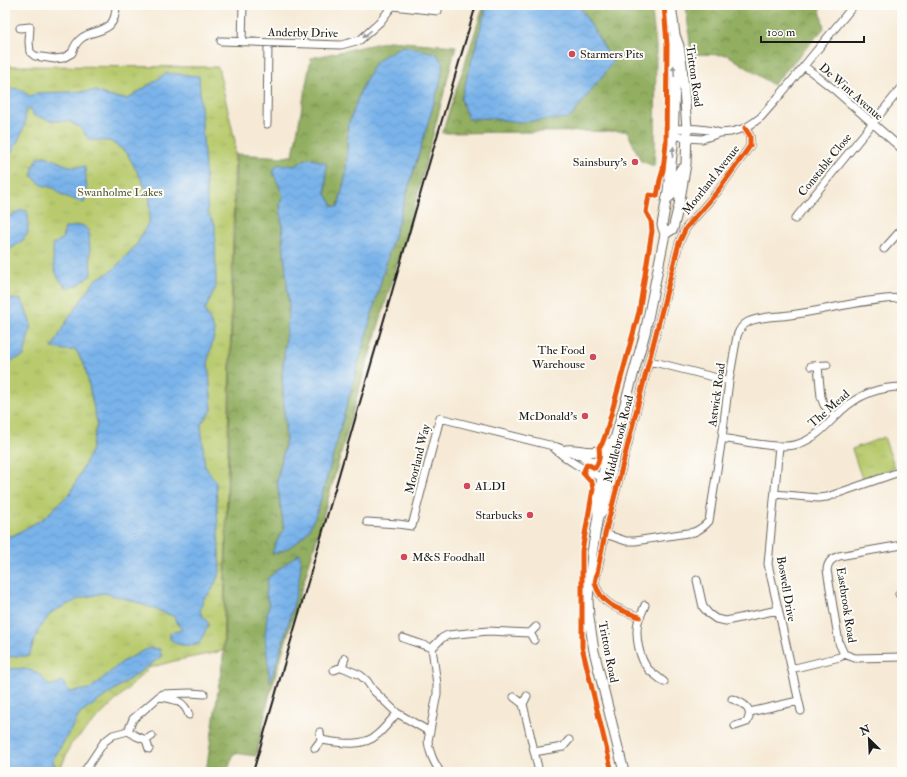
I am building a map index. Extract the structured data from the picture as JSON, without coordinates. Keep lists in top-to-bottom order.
{
  "streets": {
    "main road": ["Tritton Road"],
    "street": [
      "Anderby Drive",
      "De Wint Avenue",
      "Constable Close",
      "Moorland Avenue",
      "Astwick Road",
      "The Mead",
      "Middlebrook Road",
      "Moorland Way",
      "Boswell Drive",
      "Eastbrook Road"
    ]
  },
  "crossings": [
    ["Tritton Road", "Moorland Way"],
    ["De Wint Avenue", "Constable Close"],
    ["De Wint Avenue", "Moorland Avenue"],
    ["Moorland Avenue", "Middlebrook Road"],
    ["Astwick Road", "The Mead"],
    ["Astwick Road", "Middlebrook Road"],
    ["The Mead", "Boswell Drive"],
    ["Boswell Drive", "Eastbrook Road"]
  ],
  "one_way": ["Anderby Drive"],
  "parks": ["Swanholme Lakes"],
  "places": [
    "Starmers Pits",
    "Sainsbury's",
    "The Food Warehouse",
    "McDonald's",
    "ALDI",
    "Starbucks",
    "M&S Foodhall"
  ],
  "scale_bar": "100 m",
  "north": "top left"
}
